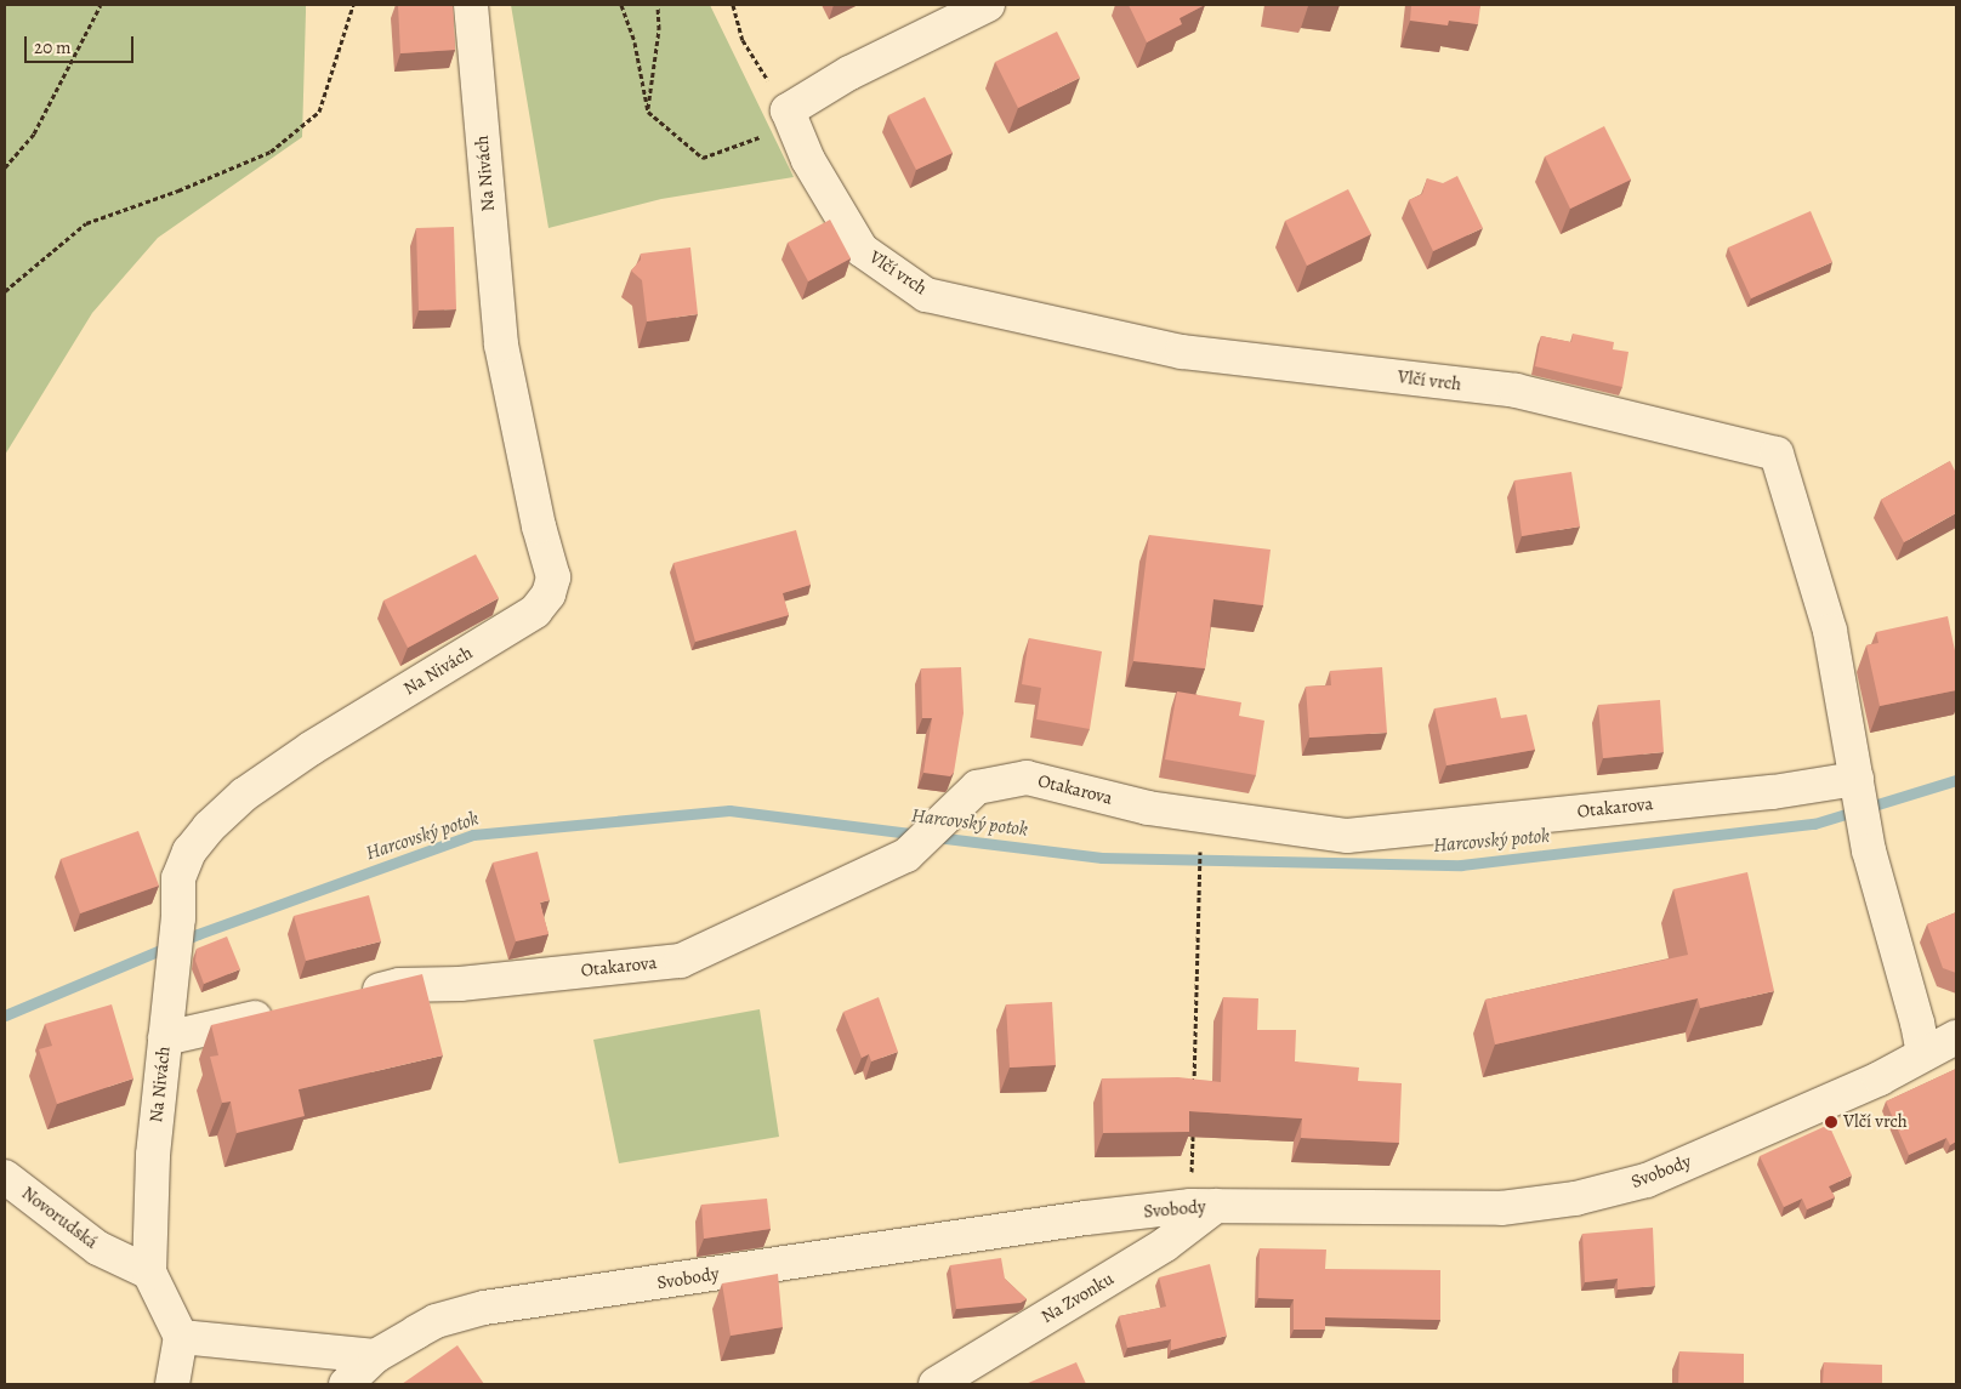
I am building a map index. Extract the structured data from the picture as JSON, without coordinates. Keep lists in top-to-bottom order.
{
  "streets": {
    "street": [
      "Na Nivách",
      "Vlčí vrch",
      "Otakarova",
      "Svobody",
      "Novorudská",
      "Na Zvonku"
    ]
  },
  "crossings": [
    ["Na Nivách", "Novorudská"],
    ["Vlčí vrch", "Otakarova"],
    ["Vlčí vrch", "Svobody"],
    ["Svobody", "Na Zvonku"]
  ],
  "water": ["Harcovský potok"],
  "places": ["Vlčí vrch"],
  "scale_bar": "20 m"
}
